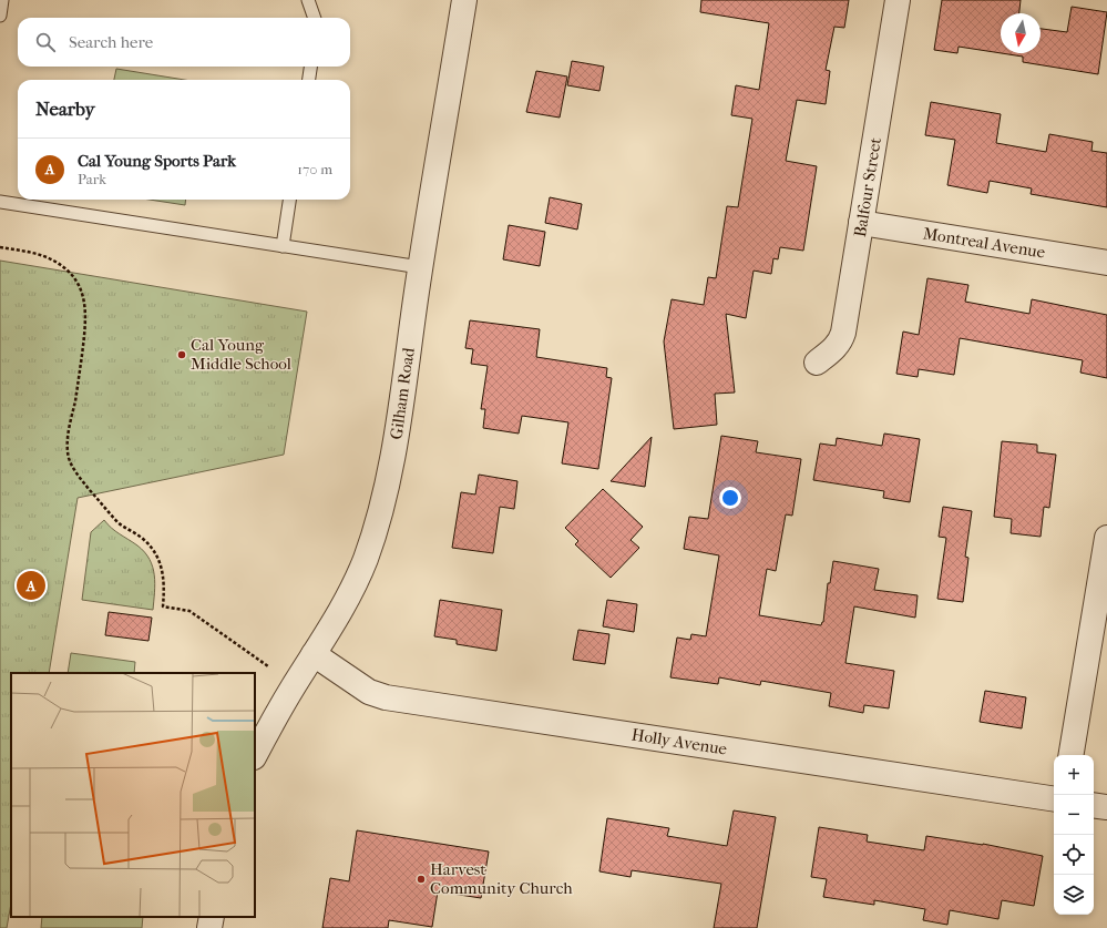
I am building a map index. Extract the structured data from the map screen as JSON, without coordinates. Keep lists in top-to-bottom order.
{
  "streets": {
    "street": [
      "Balfour Street",
      "Montreal Avenue",
      "Gilham Road",
      "Holly Avenue"
    ]
  },
  "crossings": [
    ["Balfour Street", "Montreal Avenue"],
    ["Gilham Road", "Holly Avenue"]
  ],
  "places": ["Cal Young Middle School", "Harvest Community Church"],
  "north": "bottom",
  "page": {
    "search": "Search here",
    "heading": "Nearby",
    "list": [
      {
        "mark": "A",
        "name": "Cal Young Sports Park",
        "note": "Park",
        "value": "170 m"
      }
    ],
    "pins": "A",
    "map_buttons": ["+", "−"]
  }
}
